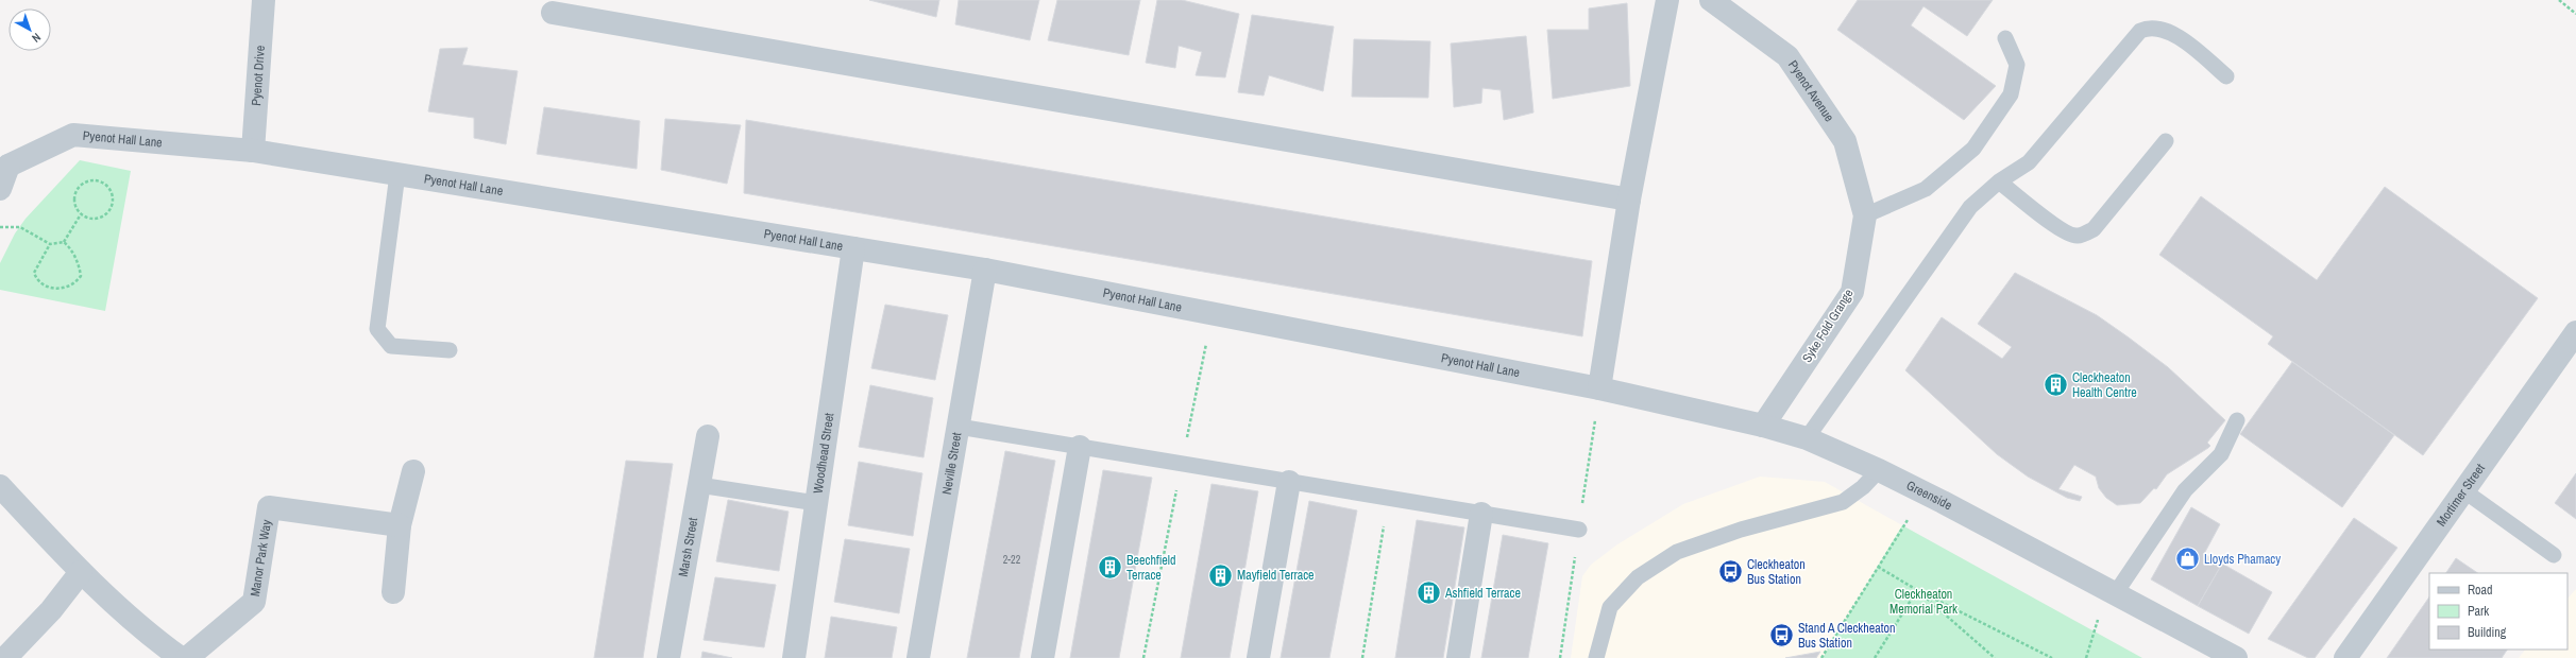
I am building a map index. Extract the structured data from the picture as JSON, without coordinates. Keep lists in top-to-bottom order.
{
  "streets": {
    "street": [
      "Pyenot Drive",
      "Pyenot Avenue",
      "Pyenot Hall Lane",
      "Syke Fold Grange",
      "Woodhead Street",
      "Neville Street",
      "Greenside",
      "Mortimer Street",
      "Marsh Street",
      "Manor Park Way"
    ]
  },
  "crossings": [
    ["Pyenot Drive", "Pyenot Hall Lane"],
    ["Pyenot Avenue", "Syke Fold Grange"],
    ["Pyenot Hall Lane", "Woodhead Street"],
    ["Pyenot Hall Lane", "Neville Street"],
    ["Pyenot Hall Lane", "Greenside"],
    ["Syke Fold Grange", "Greenside"]
  ],
  "parks": ["Cleckheaton Memorial Park"],
  "places": {
    "building": [
      "Cleckheaton Health Centre",
      "Beechfield Terrace",
      "Mayfield Terrace",
      "Ashfield Terrace"
    ],
    "shop": ["Lloyds Phamacy"],
    "bus stop": ["Cleckheaton Bus Station", "Stand A Cleckheaton Bus Station"]
  },
  "house_numbers": ["2-22"],
  "legend": ["Road", "Park", "Building"],
  "north": "bottom right"
}
